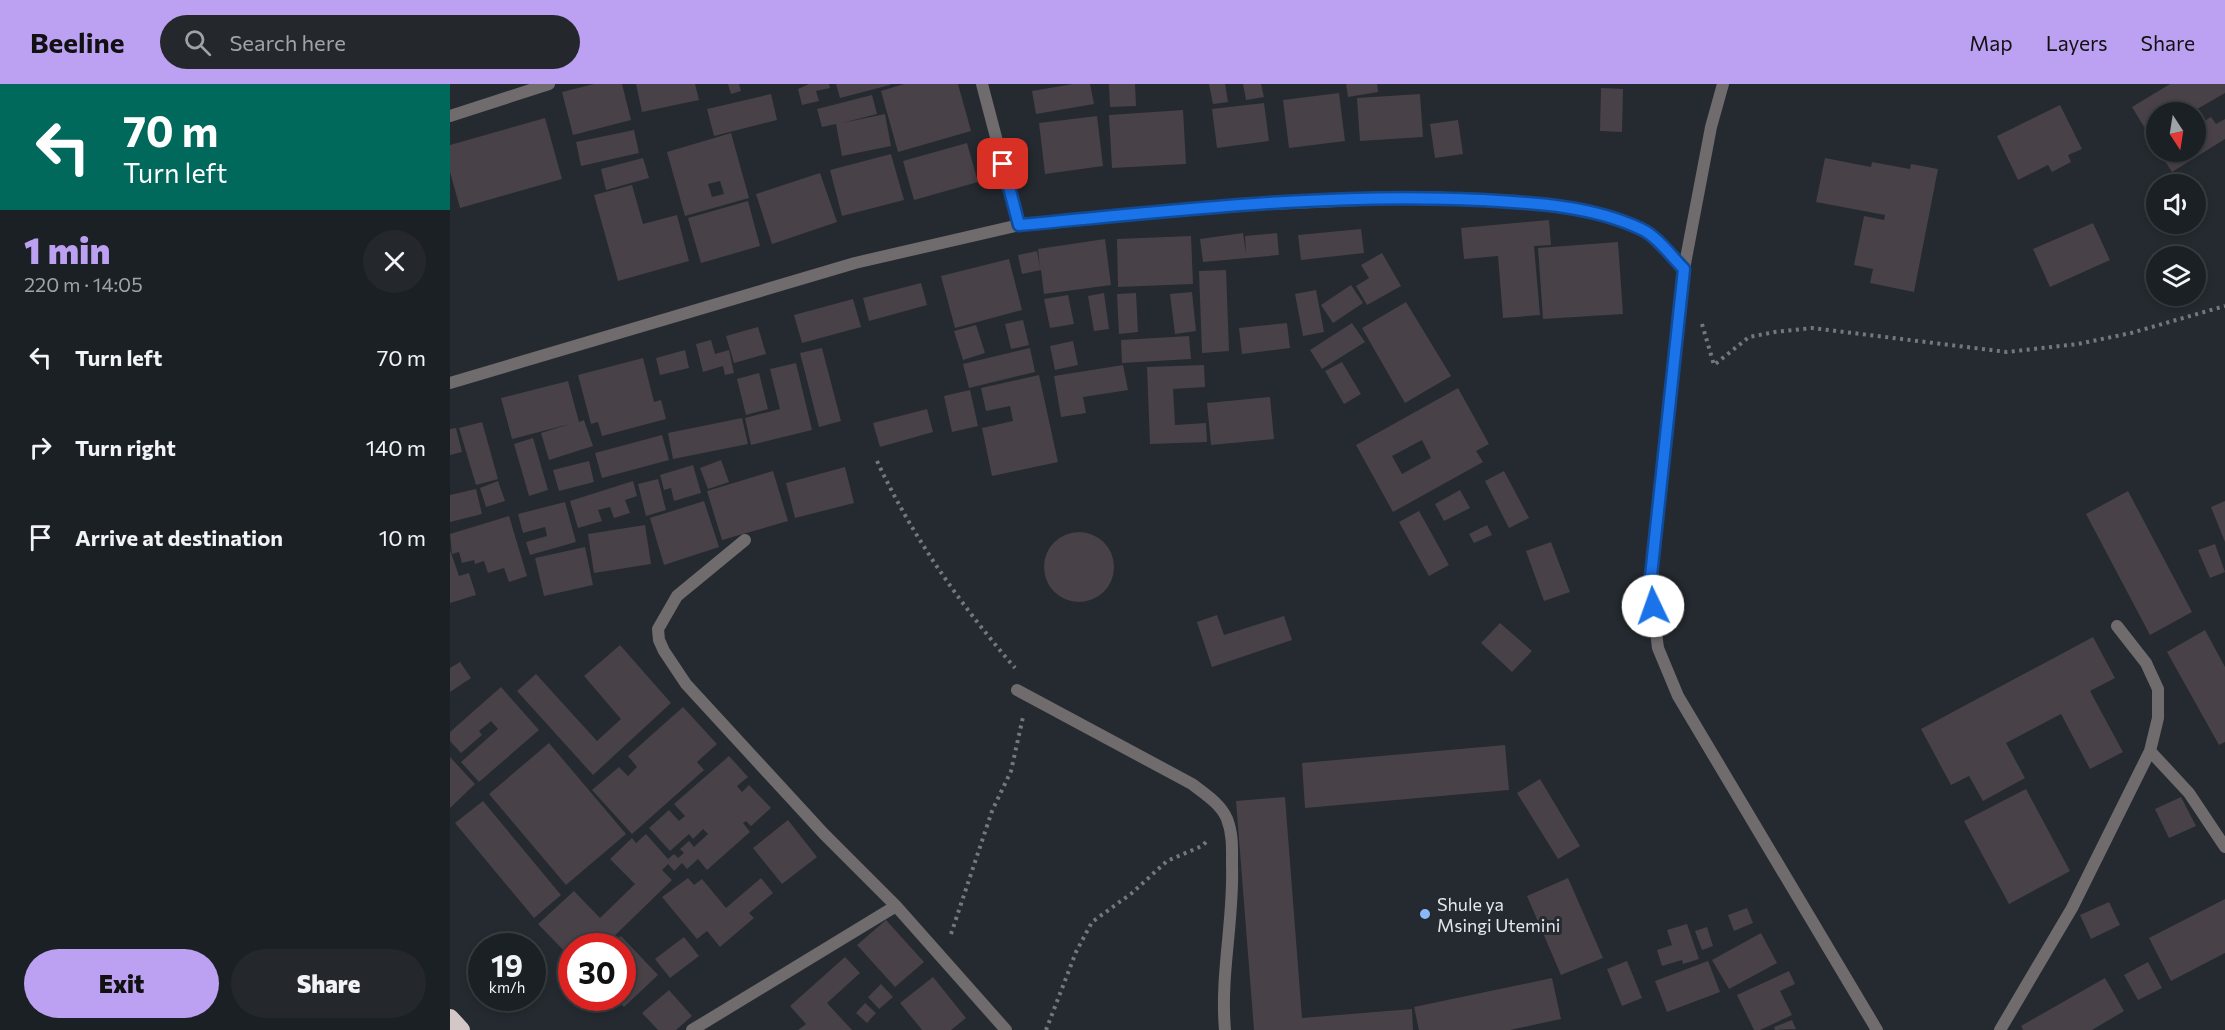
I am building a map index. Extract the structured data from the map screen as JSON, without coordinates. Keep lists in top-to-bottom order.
{
  "places": ["Shule ya Msingi Utemini"],
  "north": "bottom",
  "page": {
    "header": "Beeline",
    "search": "Search here",
    "nav": ["Map", "Layers", "Share"],
    "turn": ["70 m", "Turn left"],
    "heading": ["1 min", "220 m · 14:05"],
    "list": [
      {
        "name": "Turn left",
        "value": "70 m"
      },
      {
        "name": "Turn right",
        "value": "140 m"
      },
      {
        "name": "Arrive at destination",
        "value": "10 m"
      }
    ],
    "speed": "19 km/h",
    "limit": "30",
    "buttons": ["Exit", "Share"]
  }
}
